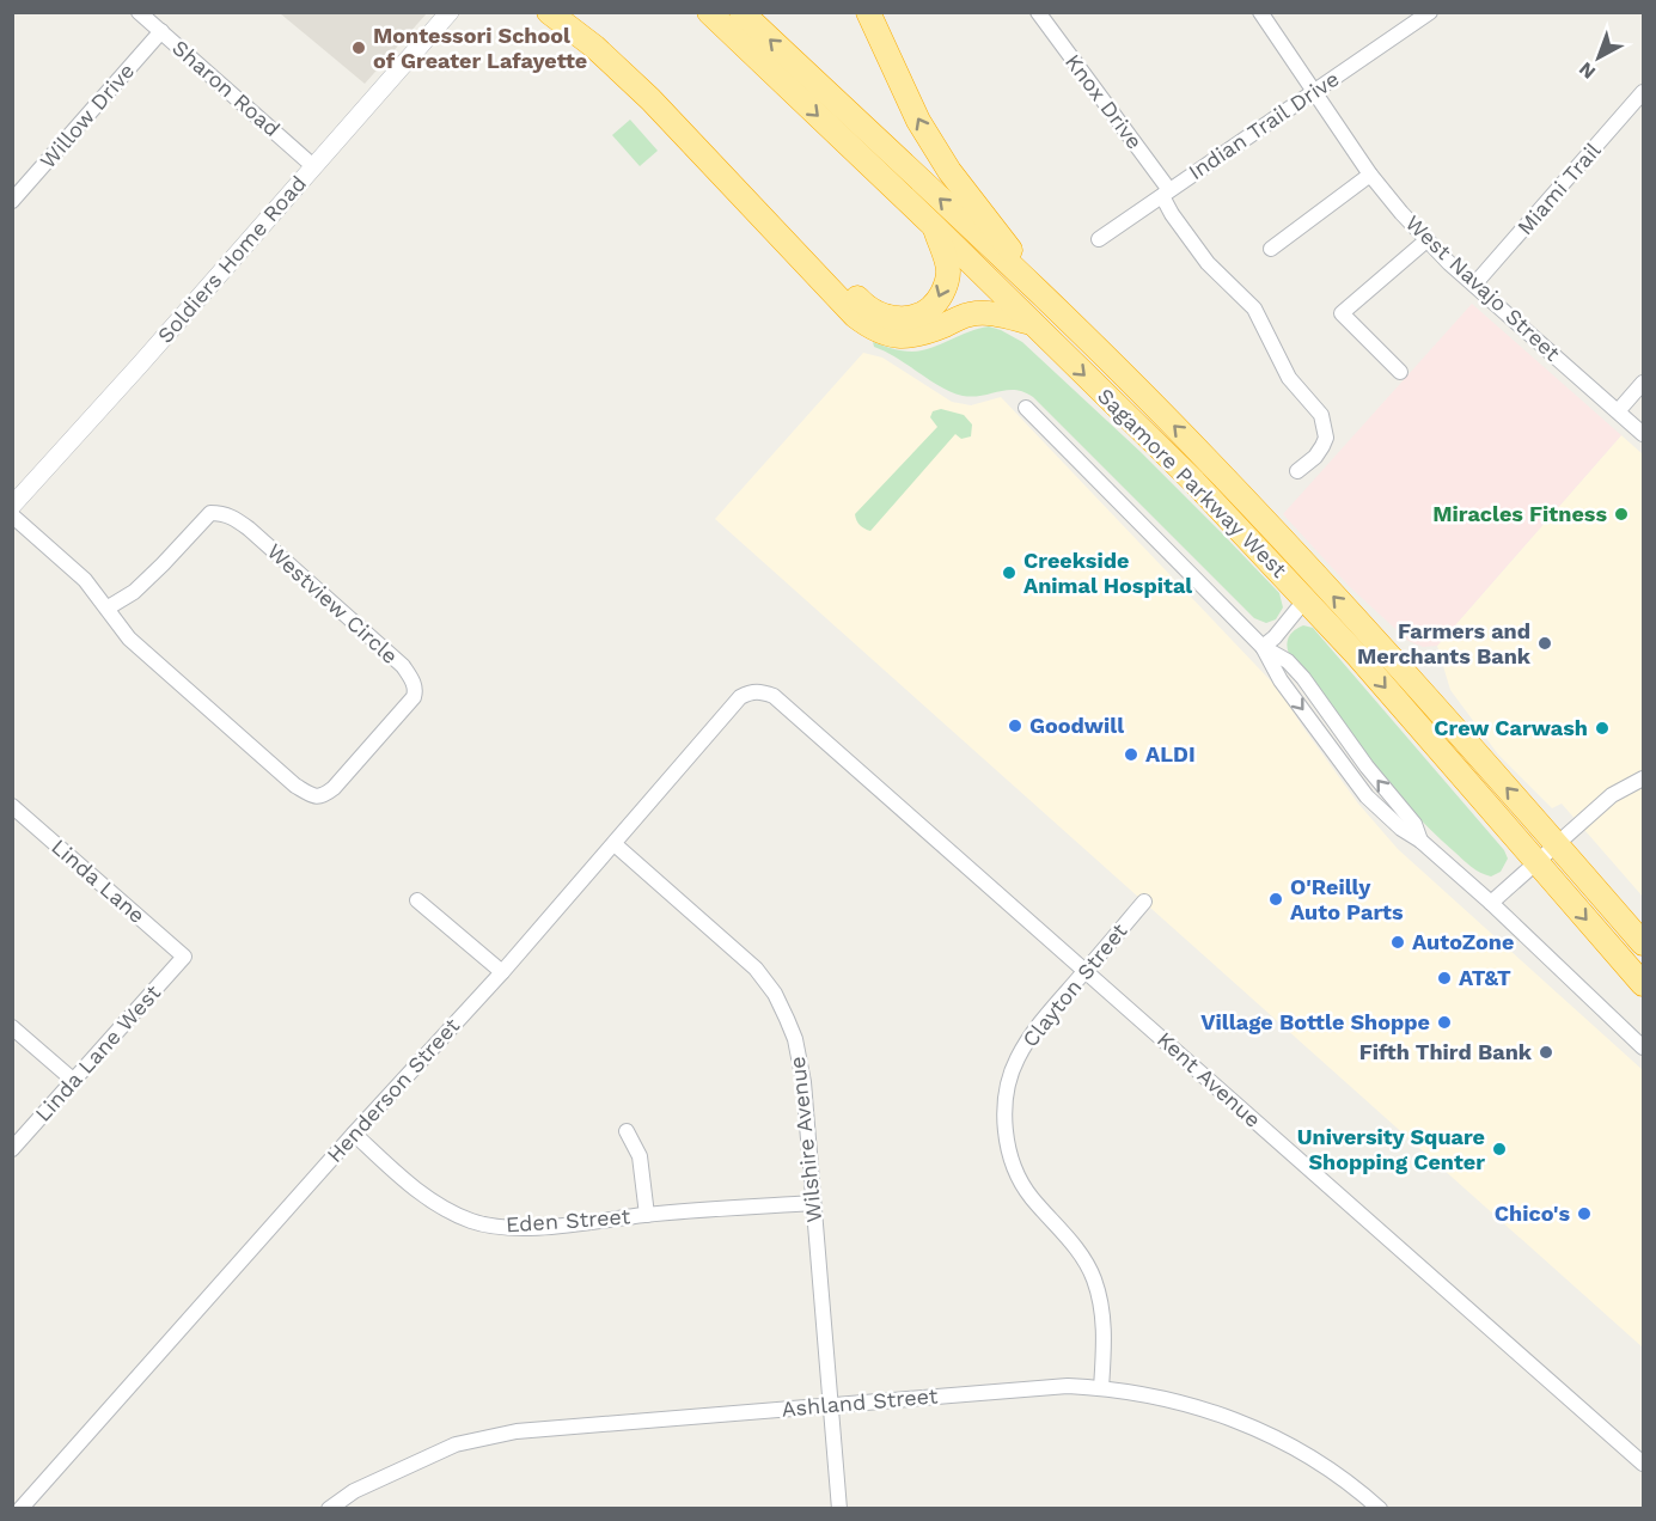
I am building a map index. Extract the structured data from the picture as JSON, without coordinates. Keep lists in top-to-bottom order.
{
  "streets": {
    "highway": ["Sagamore Parkway West"],
    "street": [
      "Sharon Road",
      "Knox Drive",
      "Willow Drive",
      "Indian Trail Drive",
      "Miami Trail",
      "Soldiers Home Road",
      "West Navajo Street",
      "Westview Circle",
      "Linda Lane",
      "Clayton Street",
      "Linda Lane West",
      "Kent Avenue",
      "Henderson Street",
      "Wilshire Avenue",
      "Eden Street",
      "Ashland Street"
    ]
  },
  "crossings": [
    ["Sharon Road", "Willow Drive"],
    ["Sharon Road", "Soldiers Home Road"],
    ["Knox Drive", "Indian Trail Drive"],
    ["Indian Trail Drive", "West Navajo Street"],
    ["Miami Trail", "West Navajo Street"],
    ["Linda Lane", "Linda Lane West"],
    ["Clayton Street", "Kent Avenue"],
    ["Clayton Street", "Ashland Street"],
    ["Kent Avenue", "Henderson Street"],
    ["Henderson Street", "Wilshire Avenue"],
    ["Henderson Street", "Eden Street"],
    ["Wilshire Avenue", "Eden Street"],
    ["Wilshire Avenue", "Ashland Street"]
  ],
  "places": [
    "Montessori School of Greater Lafayette",
    "Miracles Fitness",
    "Creekside Animal Hospital",
    "Farmers and Merchants Bank",
    "Goodwill",
    "Crew Carwash",
    "ALDI",
    "O'Reilly Auto Parts",
    "AutoZone",
    "AT&T",
    "Village Bottle Shoppe",
    "Fifth Third Bank",
    "University Square Shopping Center",
    "Chico's"
  ],
  "north": "bottom left"
}
